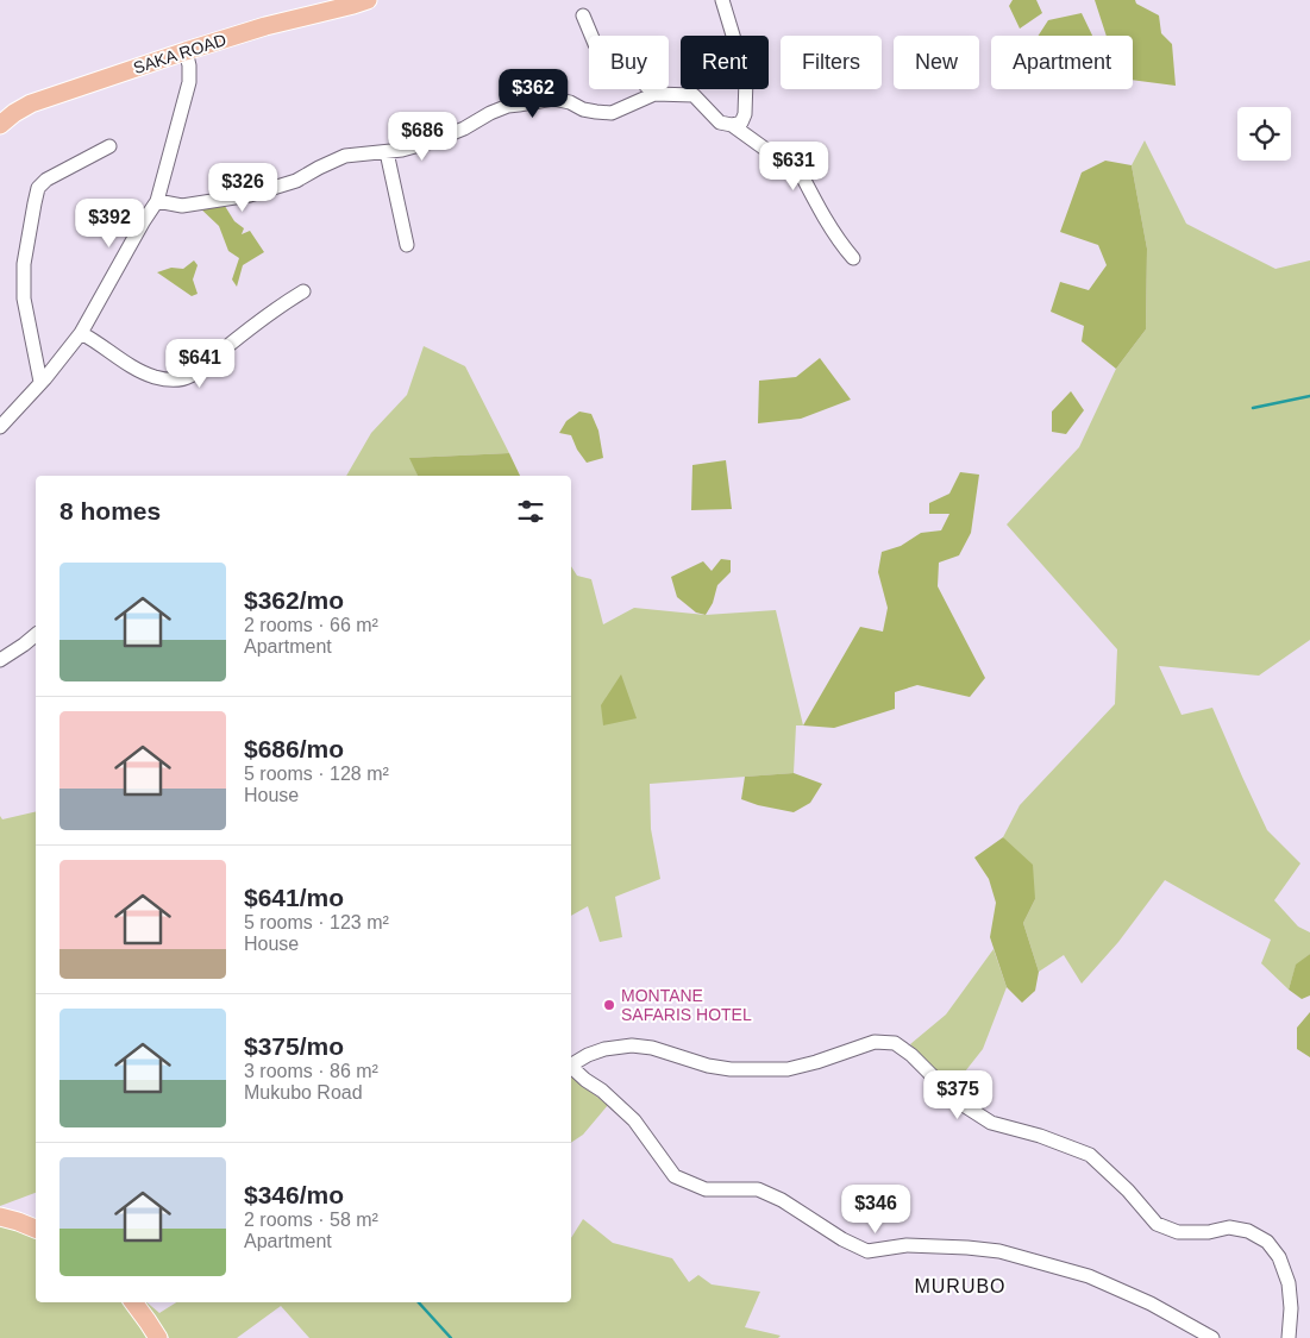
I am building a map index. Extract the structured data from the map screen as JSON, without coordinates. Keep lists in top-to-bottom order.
{
  "streets": {
    "main road": ["SAKA ROAD"]
  },
  "districts": ["MURUBO"],
  "places": ["MONTANE SAFARIS HOTEL"],
  "page": {
    "chip": [
      "Buy",
      "Rent",
      "Filters",
      "New",
      "Apartment"
    ],
    "price": [
      "$362",
      "$686",
      "$631",
      "$326",
      "$392",
      "$641",
      "$375",
      "$346"
    ],
    "heading": "8 homes",
    "list": [
      {
        "name": "$362/mo",
        "note": "2 rooms · 66 m² · Apartment"
      },
      {
        "name": "$686/mo",
        "note": "5 rooms · 128 m² · House"
      },
      {
        "name": "$641/mo",
        "note": "5 rooms · 123 m² · House"
      },
      {
        "name": "$375/mo",
        "note": "3 rooms · 86 m² · Mukubo Road"
      },
      {
        "name": "$346/mo",
        "note": "2 rooms · 58 m² · Apartment"
      }
    ]
  }
}
